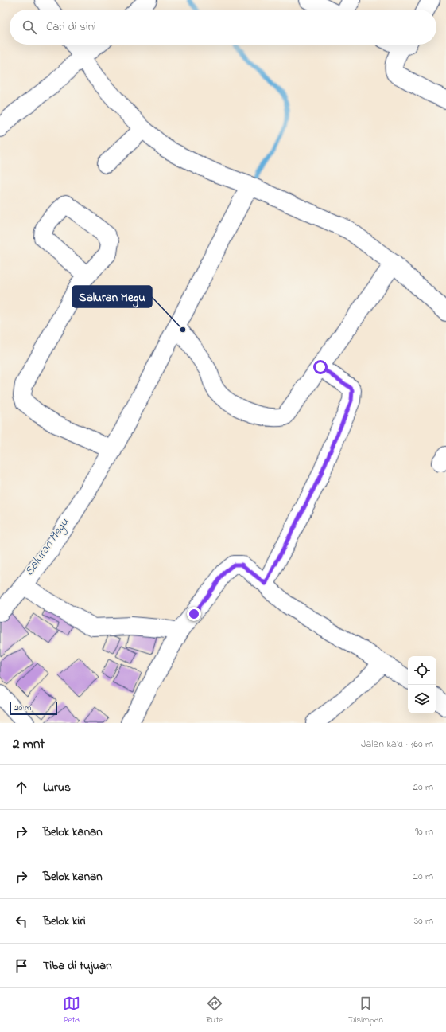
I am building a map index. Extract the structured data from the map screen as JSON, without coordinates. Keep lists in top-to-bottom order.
{
  "water": ["Saluran Megu"],
  "places": ["Saluran Megu"],
  "scale_bar": "20 m",
  "page": {
    "search": "Cari di sini",
    "scale": "20 m",
    "heading": ["2 mnt", "Jalan kaki · 160 m"],
    "list": [
      ["Lurus", "20 m"],
      ["Belok kanan", "90 m"],
      ["Belok kanan", "20 m"],
      ["Belok kiri", "30 m"],
      "Tiba di tujuan"
    ],
    "nav": ["Peta", "Rute", "Disimpan"]
  }
}
